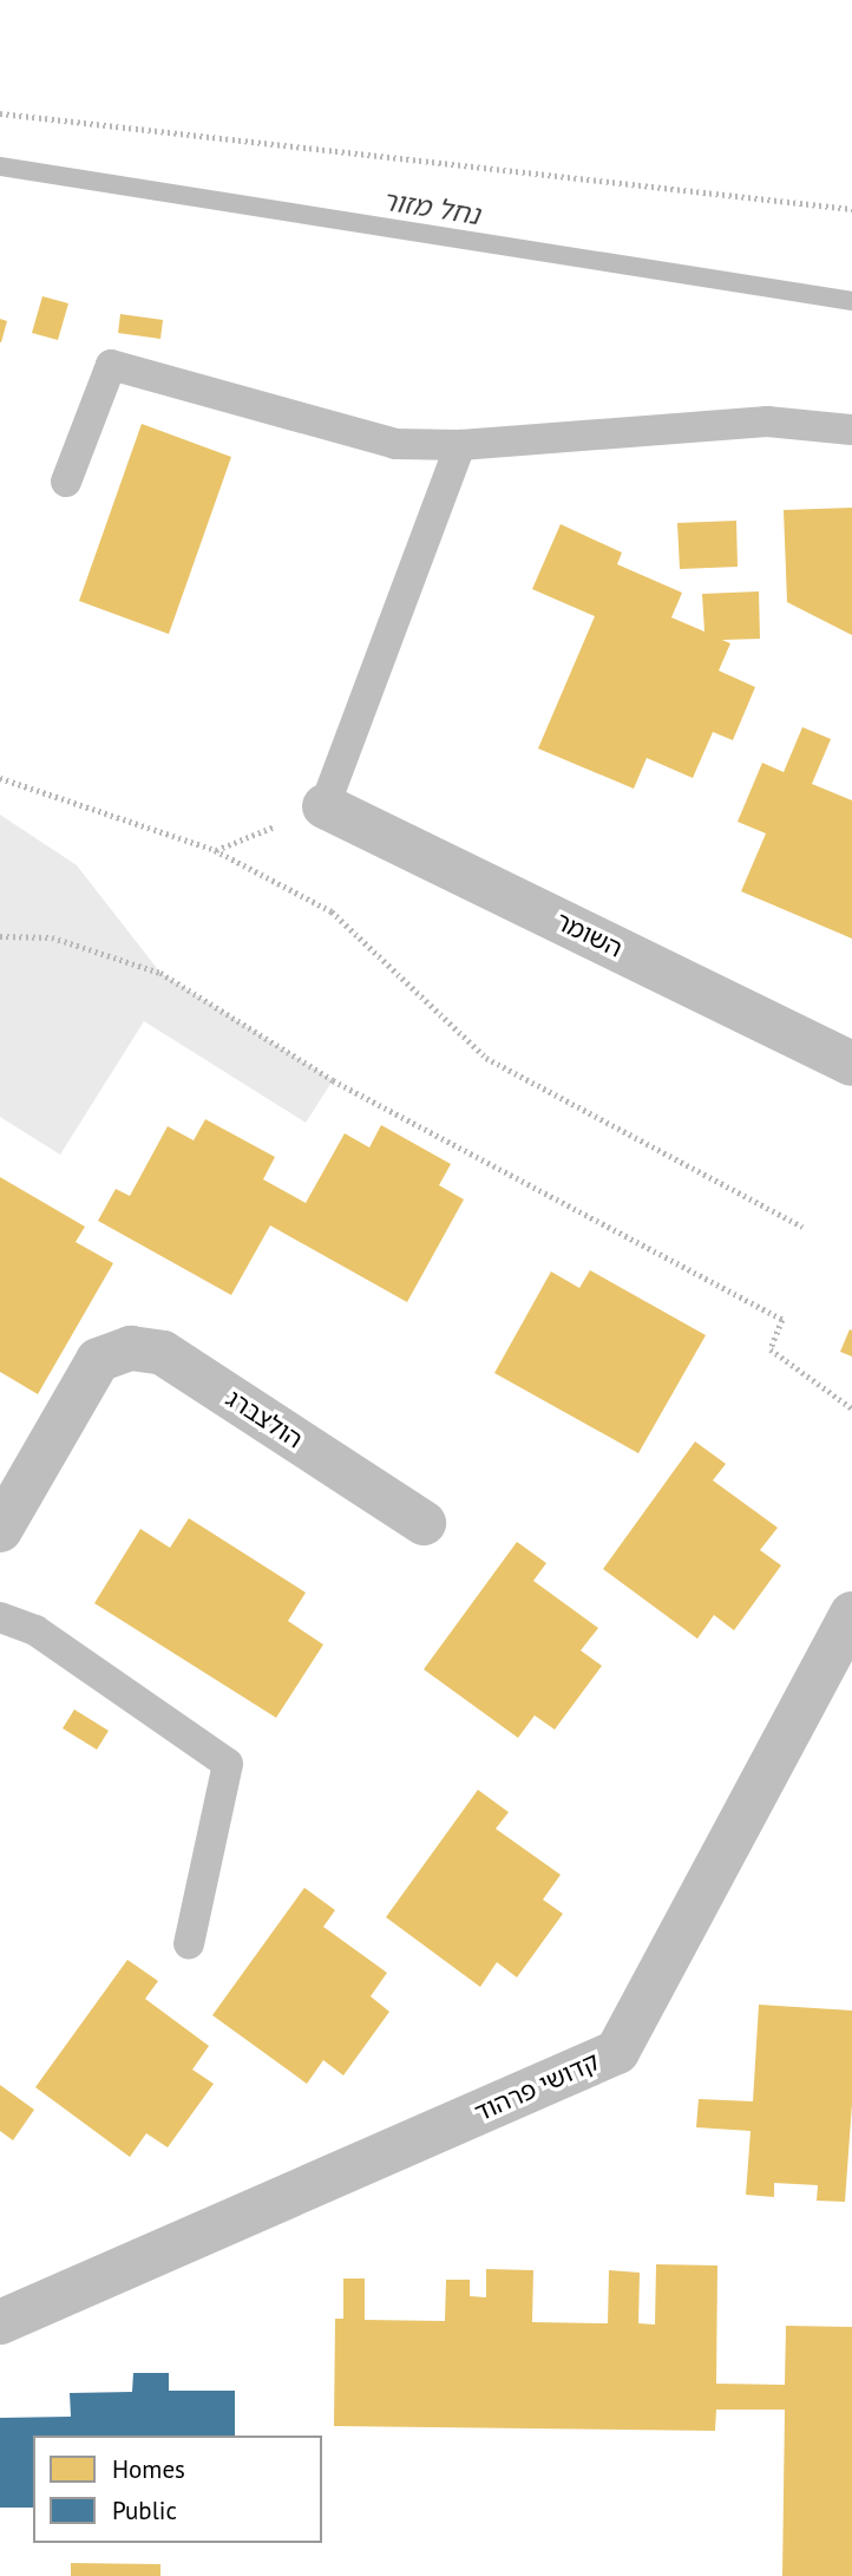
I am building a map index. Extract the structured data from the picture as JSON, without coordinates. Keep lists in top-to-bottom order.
{
  "streets": {
    "street": ["השומר", "הולצברג", "קדושי פרהוד"]
  },
  "water": ["נחל מזור"],
  "legend": ["Homes", "Public"]
}
